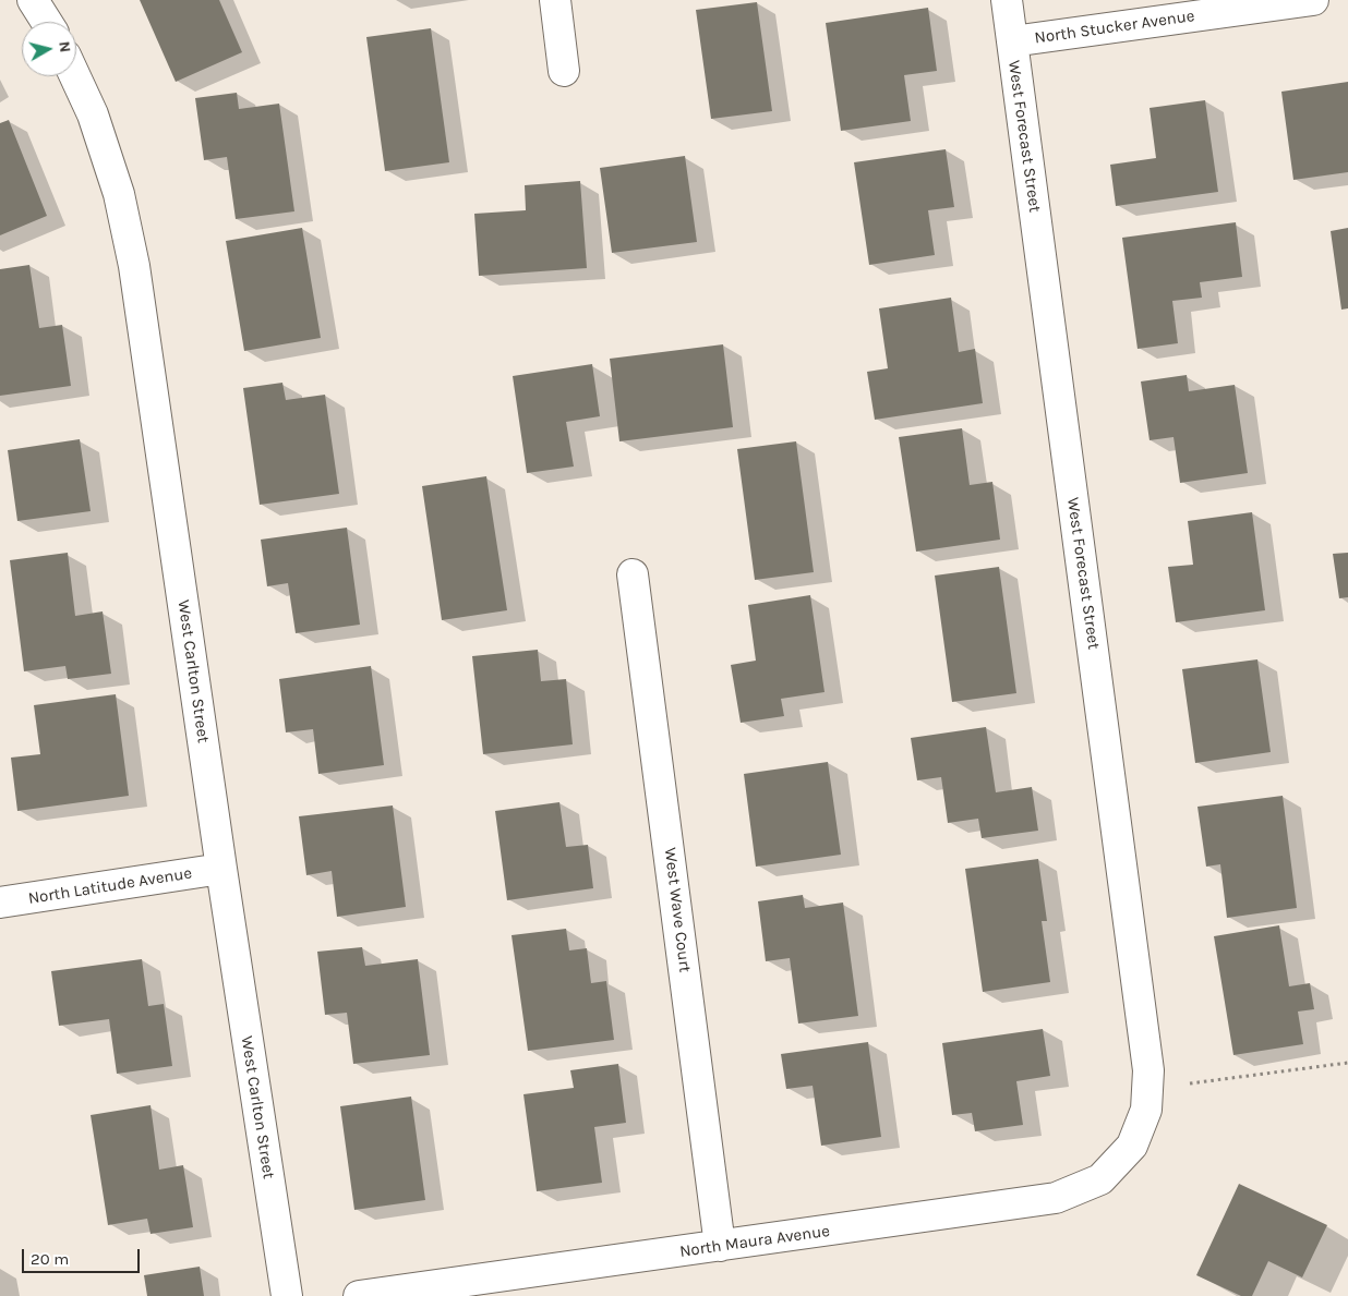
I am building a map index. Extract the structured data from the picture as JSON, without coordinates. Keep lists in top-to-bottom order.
{
  "streets": {
    "street": [
      "North Stucker Avenue",
      "West Forecast Street",
      "West Carlton Street",
      "North Latitude Avenue",
      "West Wave Court",
      "North Maura Avenue"
    ]
  },
  "crossings": [
    ["North Stucker Avenue", "West Forecast Street"],
    ["West Forecast Street", "North Maura Avenue"],
    ["West Carlton Street", "North Latitude Avenue"],
    ["West Wave Court", "North Maura Avenue"]
  ],
  "scale_bar": "20 m",
  "north": "right"
}
